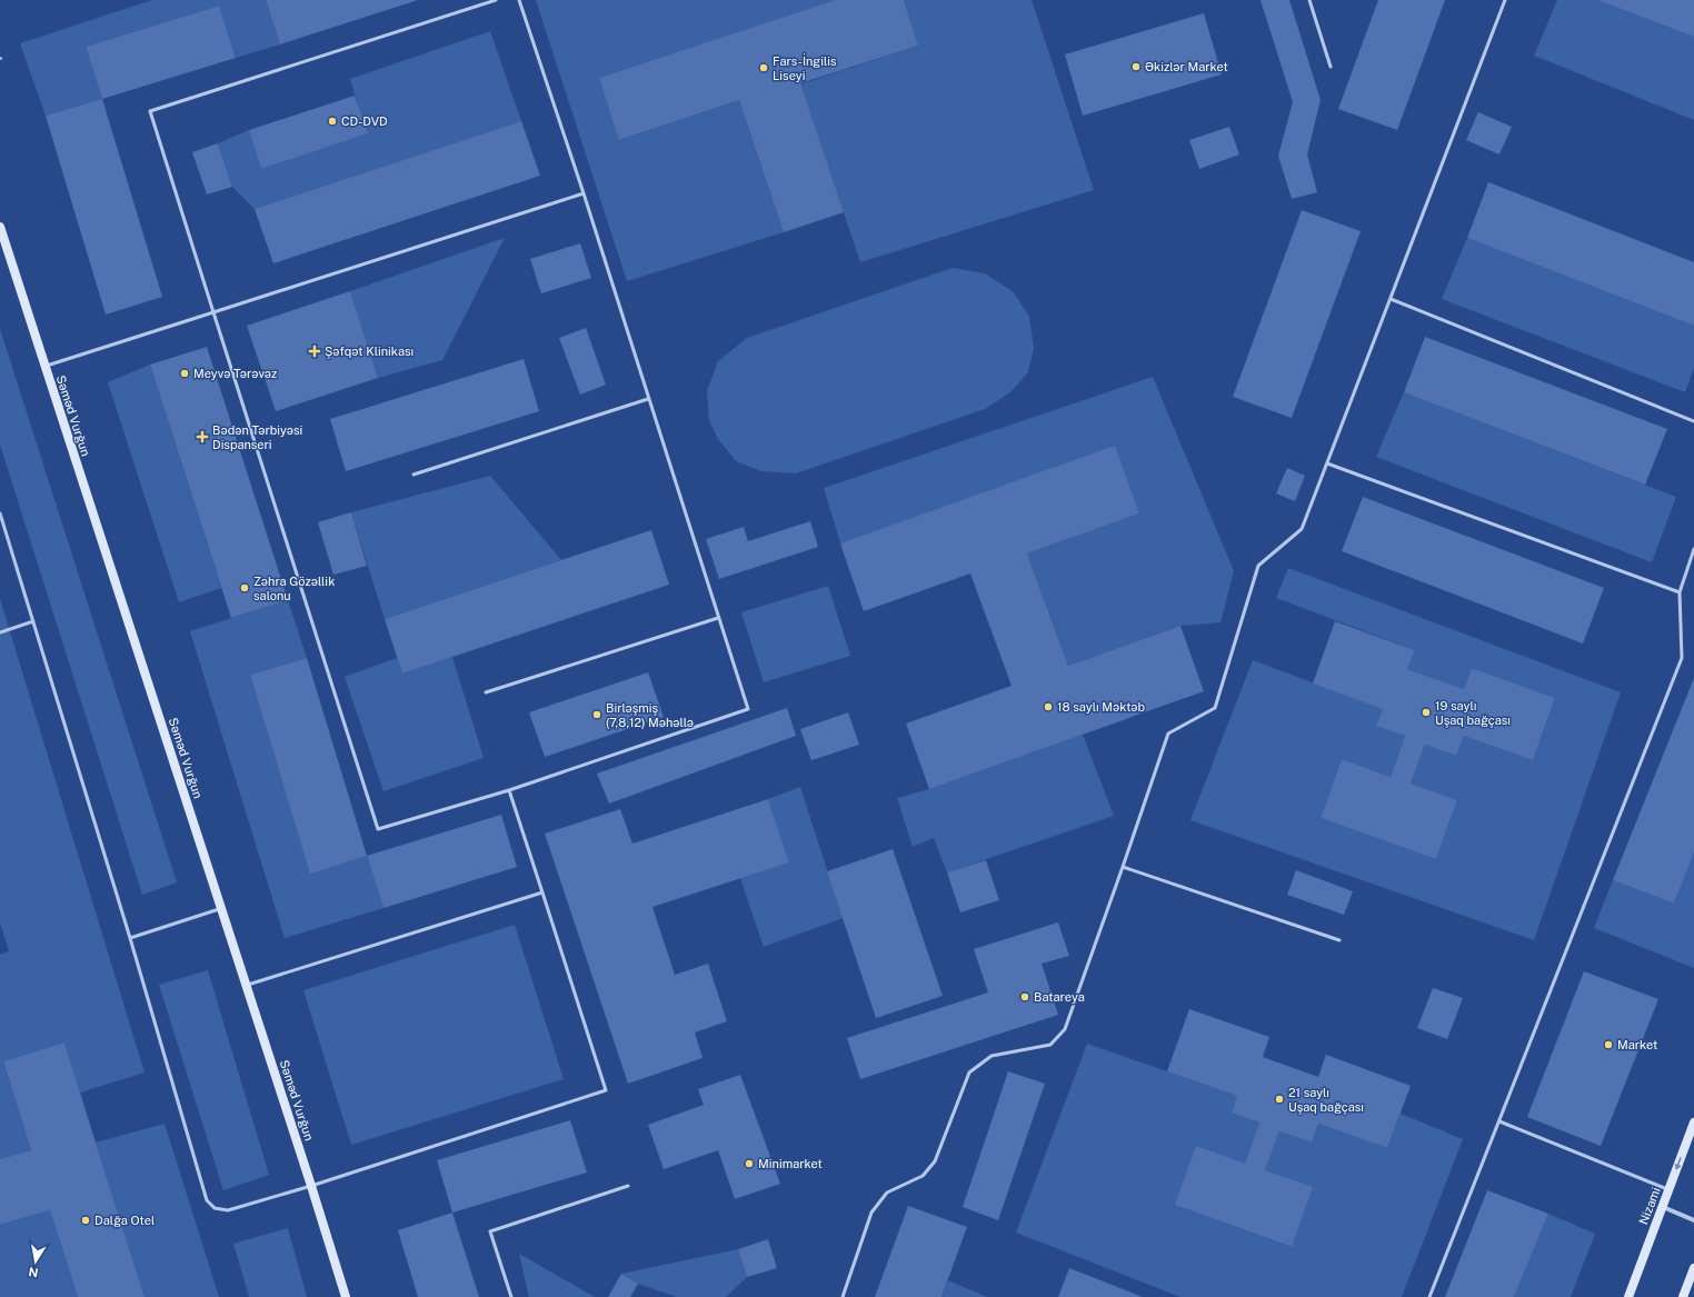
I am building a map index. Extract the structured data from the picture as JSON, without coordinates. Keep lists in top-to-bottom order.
{
  "streets": {
    "main road": ["Səməd Vurğun", "Nizami"]
  },
  "one_way": ["Nizami"],
  "places": {
    "other": [
      "Əkizlər Market",
      "Fars-İngilis Liseyi",
      "CD-DVD",
      "Meyvə Tərəvəz",
      "Zəhra Gözəllik salonu",
      "18 saylı Məktəb",
      "19 saylı Uşaq bağçası",
      "Birləşmiş (7,8,12) Məhəllə",
      "Batareya",
      "Market",
      "21 saylı Uşaq bağçası",
      "Minimarket",
      "Dalğa Otel"
    ],
    "health": ["Şəfqət Klinikası", "Bədən Tərbiyəsi Dispanseri"]
  },
  "north": "bottom"
}
